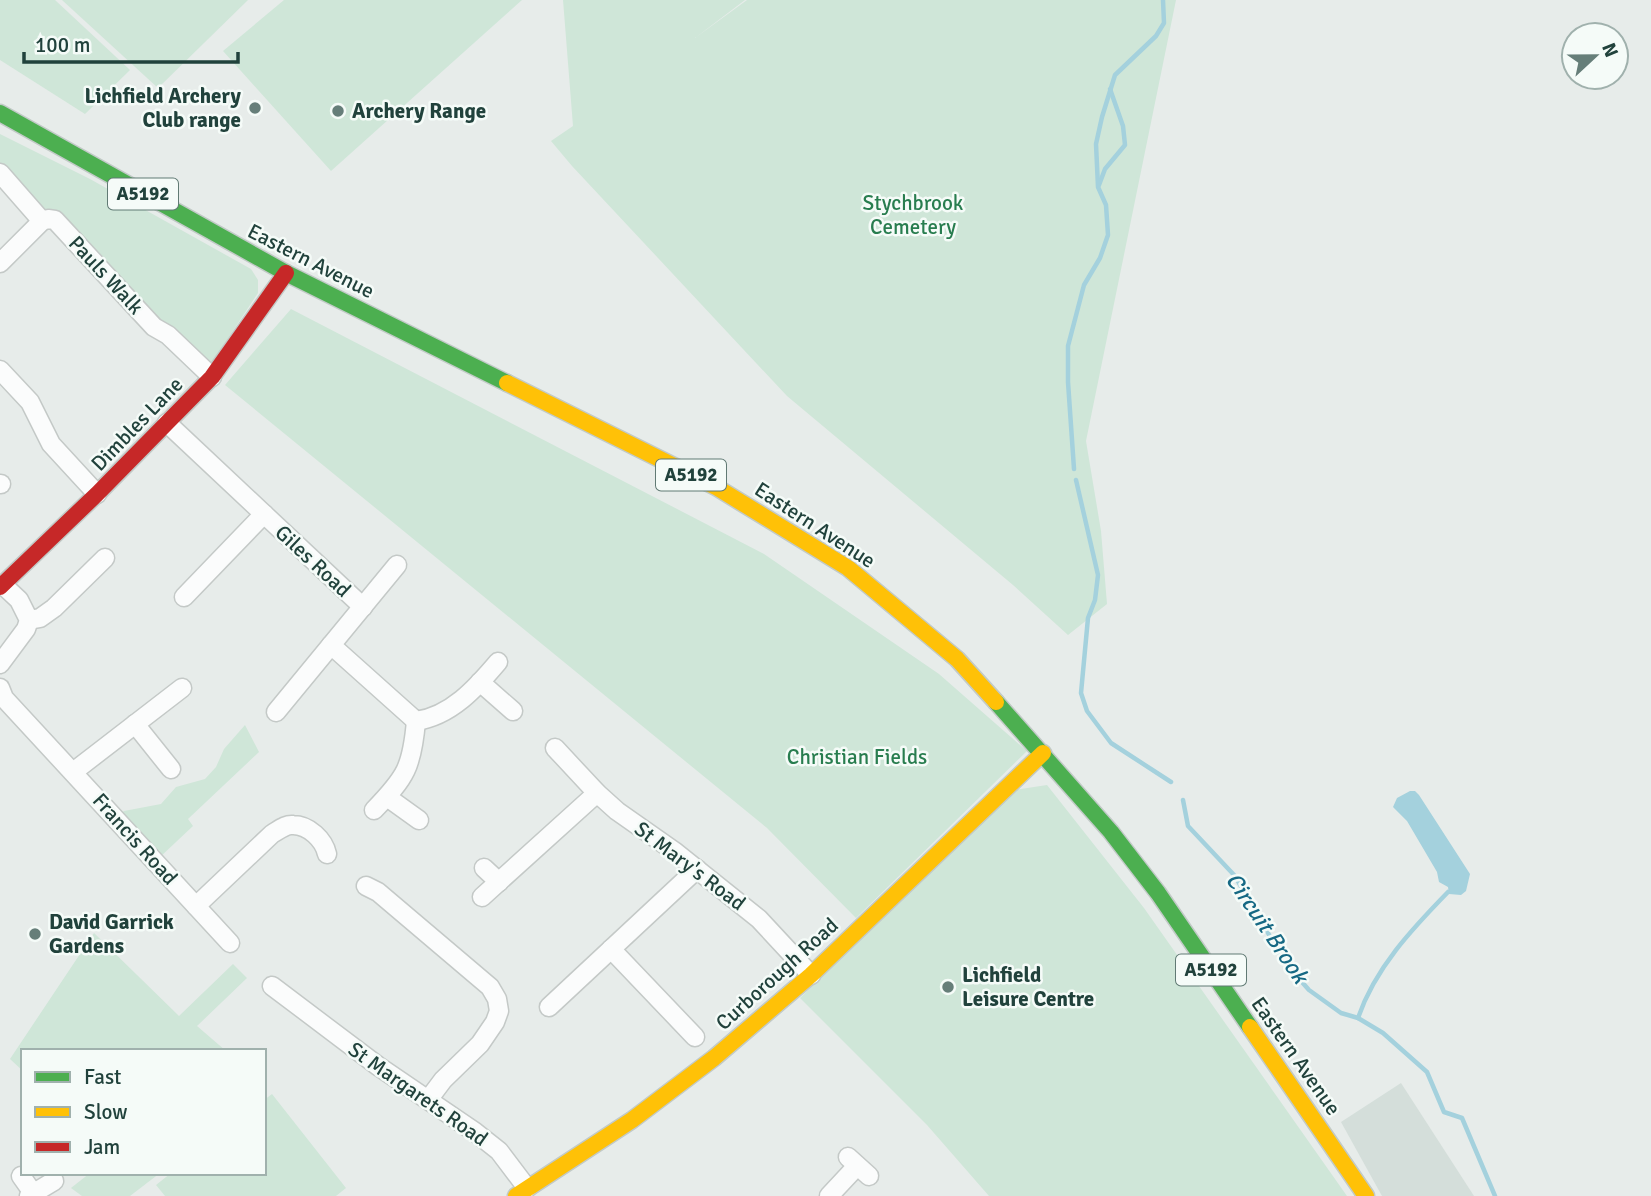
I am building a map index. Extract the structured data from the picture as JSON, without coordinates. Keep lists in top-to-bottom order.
{
  "streets": {
    "main road": [
      "A5192",
      "Eastern Avenue",
      "Dimbles Lane",
      "Curborough Road"
    ],
    "street": [
      "Pauls Walk",
      "Giles Road",
      "Francis Road",
      "St Mary's Road",
      "St Margarets Road"
    ]
  },
  "crossings": [
    ["Eastern Avenue", "Dimbles Lane"],
    ["Eastern Avenue", "Curborough Road"],
    ["Pauls Walk", "Dimbles Lane"],
    ["Dimbles Lane", "Giles Road"],
    ["St Mary's Road", "Curborough Road"],
    ["Curborough Road", "St Margarets Road"]
  ],
  "water": ["Circuit Brook"],
  "parks": ["Stychbrook Cemetery", "Christian Fields"],
  "places": [
    "Lichfield Archery Club range",
    "Archery Range",
    "David Garrick Gardens",
    "Lichfield Leisure Centre"
  ],
  "legend": ["Fast", "Slow", "Jam"],
  "scale_bar": "100 m",
  "north": "right"
}
